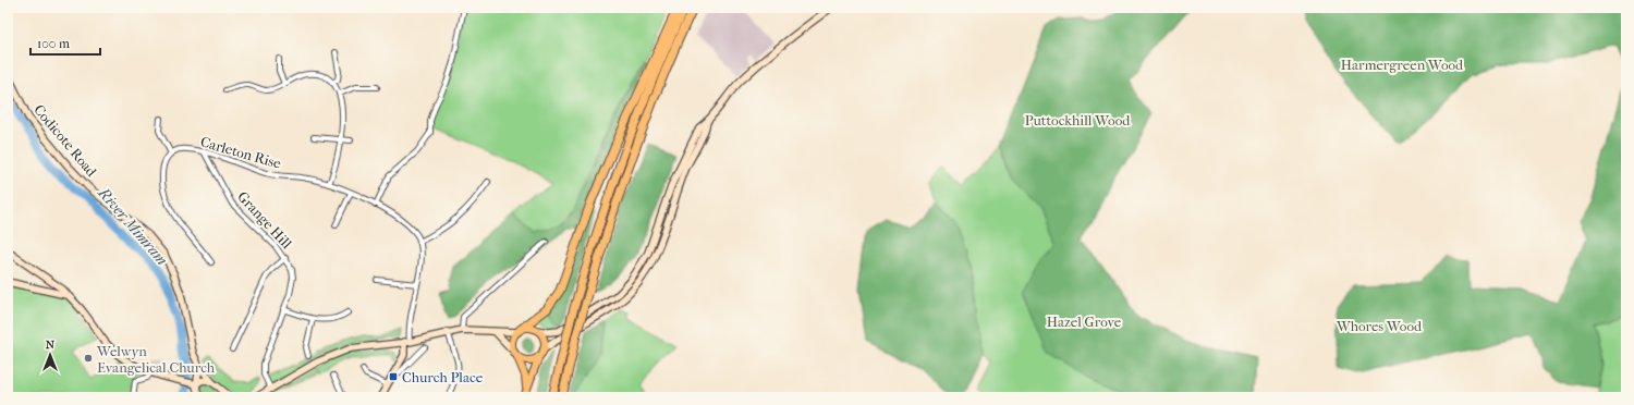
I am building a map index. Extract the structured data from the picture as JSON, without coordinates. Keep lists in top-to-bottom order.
{
  "streets": {
    "main road": ["Codicote Road"],
    "street": ["Carleton Rise", "Grange Hill"]
  },
  "crossings": [
    ["Carleton Rise", "Grange Hill"]
  ],
  "water": ["River Mimram"],
  "parks": [
    "Harmergreen Wood",
    "Puttockhill Wood",
    "Hazel Grove",
    "Whores Wood"
  ],
  "places": {
    "other": ["Welwyn Evangelical Church"],
    "transit": ["Church Place"]
  },
  "scale_bar": "100 m",
  "north": "top"
}
